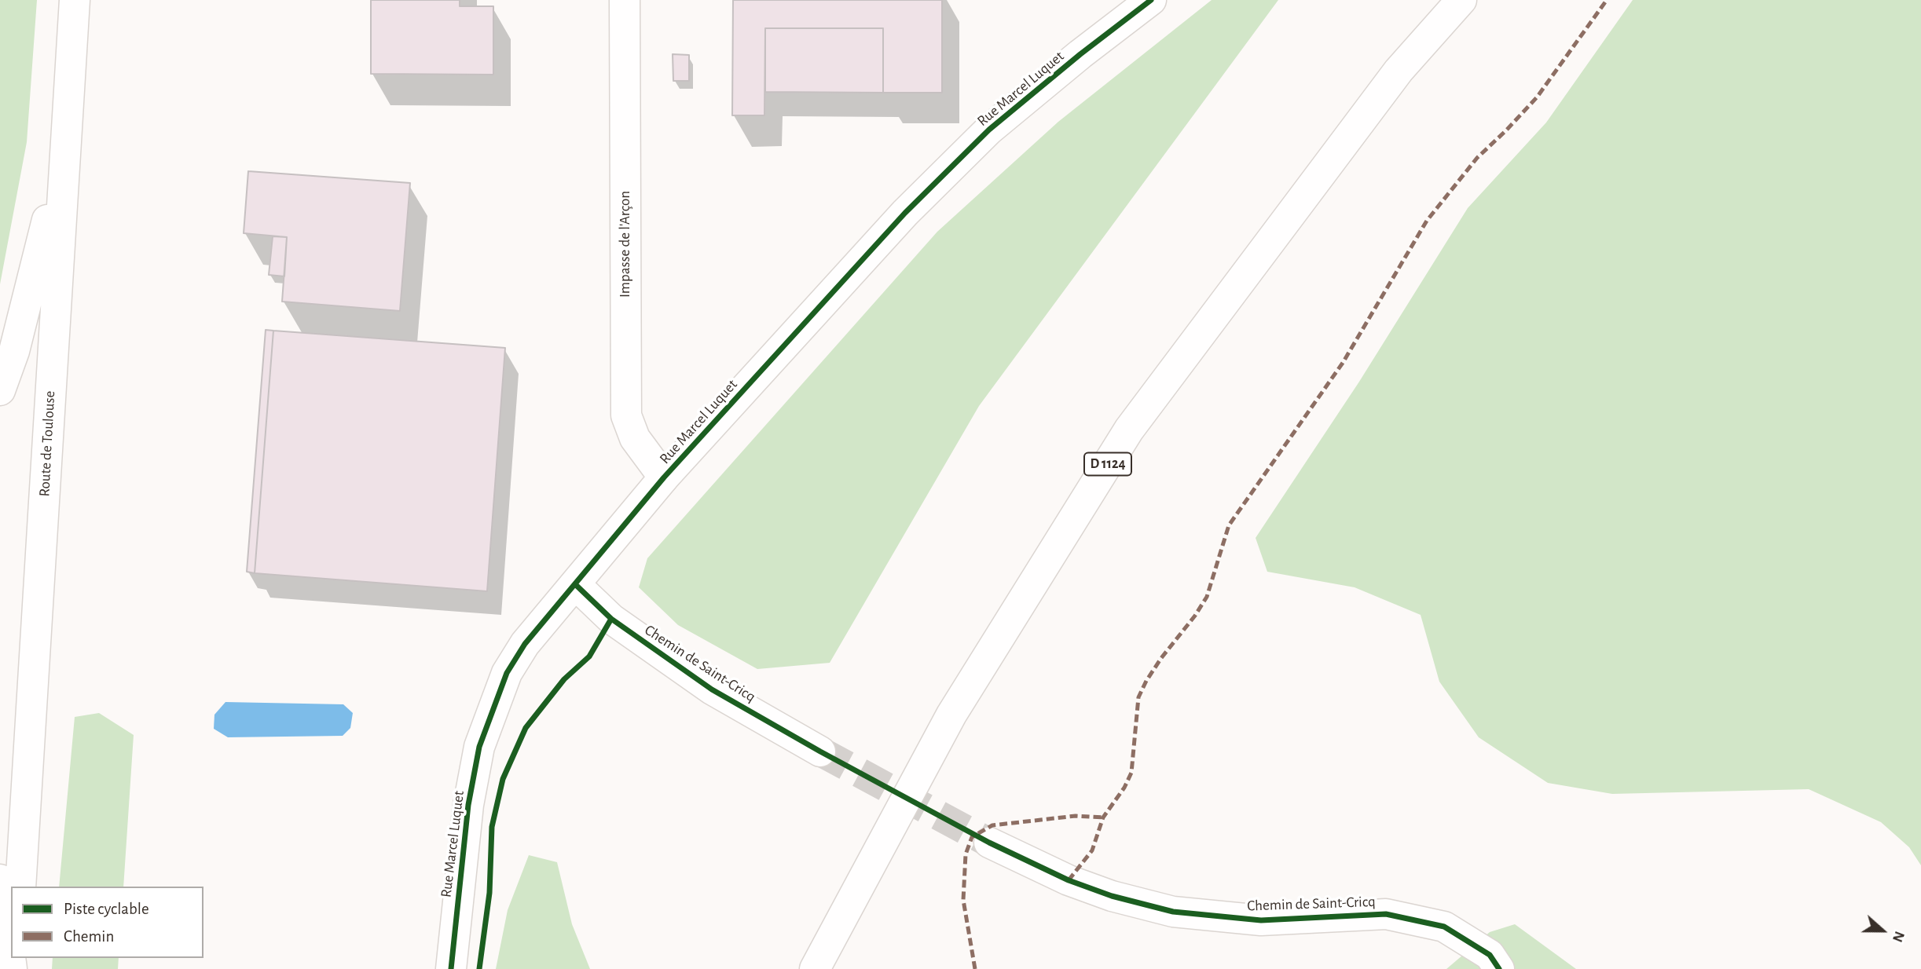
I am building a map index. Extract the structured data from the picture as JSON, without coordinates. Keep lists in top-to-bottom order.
{
  "streets": {
    "main road": [
      "Rue Marcel Luquet",
      "Impasse de l'Arçon",
      "Route de Toulouse",
      "D 1124",
      "Chemin de Saint-Cricq"
    ]
  },
  "crossings": [
    ["Rue Marcel Luquet", "Impasse de l'Arçon"],
    ["Rue Marcel Luquet", "Chemin de Saint-Cricq"]
  ],
  "legend": ["Piste cyclable", "Chemin"],
  "north": "right"
}
